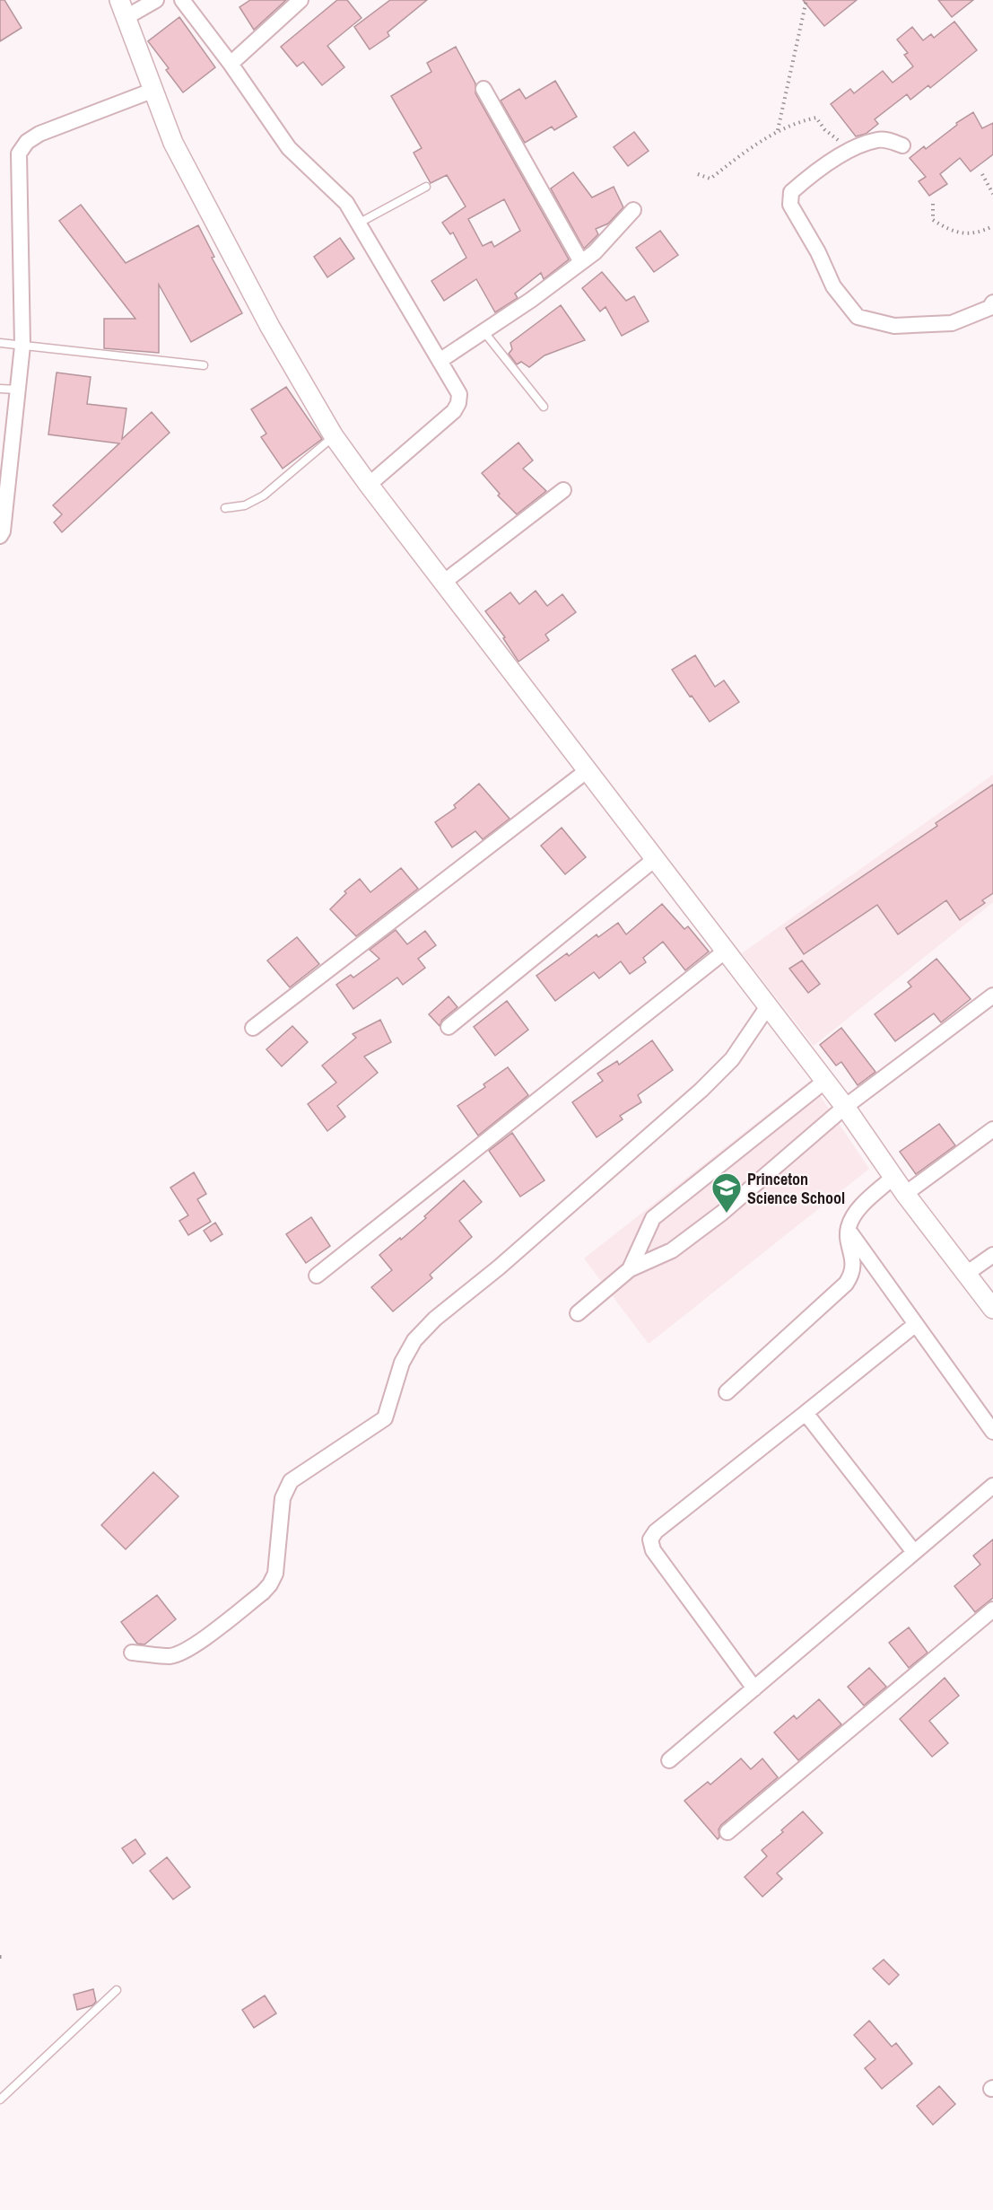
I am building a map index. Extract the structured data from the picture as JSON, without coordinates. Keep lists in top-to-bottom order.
{
  "places": {
    "school or university": ["Princeton Science School"]
  }
}
